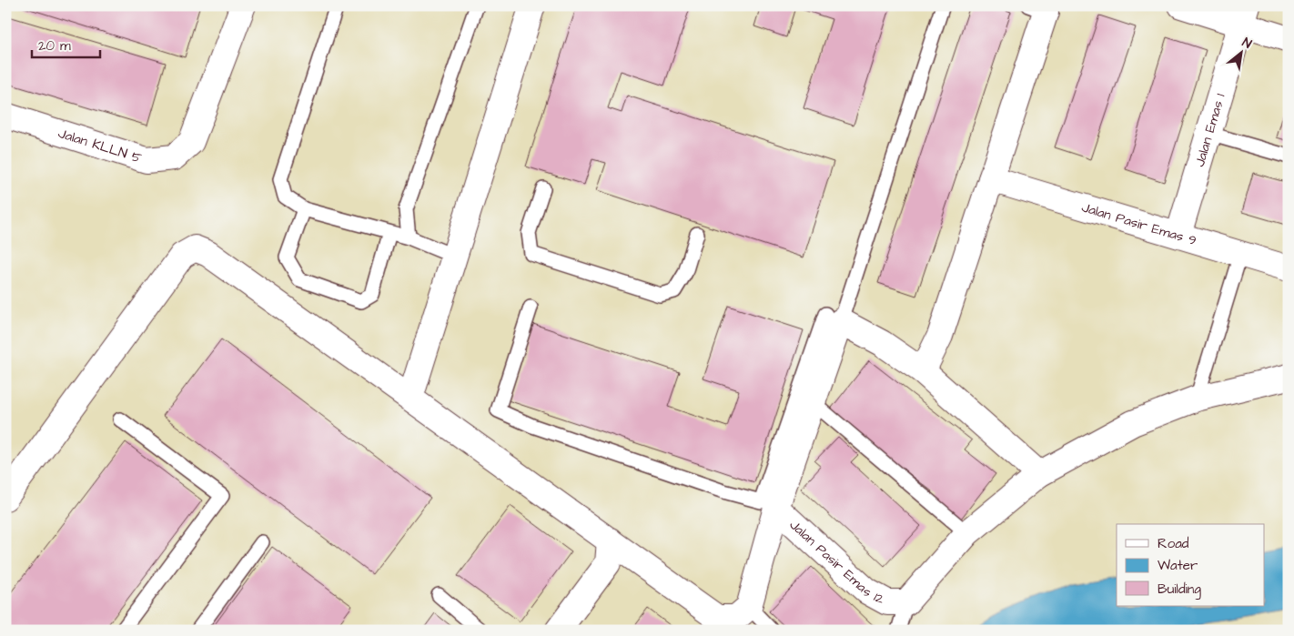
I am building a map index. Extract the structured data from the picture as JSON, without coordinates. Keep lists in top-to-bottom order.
{
  "streets": {
    "street": [
      "Jalan Emas 1",
      "Jalan KLLN 5",
      "Jalan Pasir Emas 9",
      "Jalan Pasir Emas 12"
    ]
  },
  "crossings": [
    ["Jalan Emas 1", "Jalan Pasir Emas 9"]
  ],
  "legend": ["Road", "Water", "Building"],
  "scale_bar": "20 m",
  "north": "top right"
}
